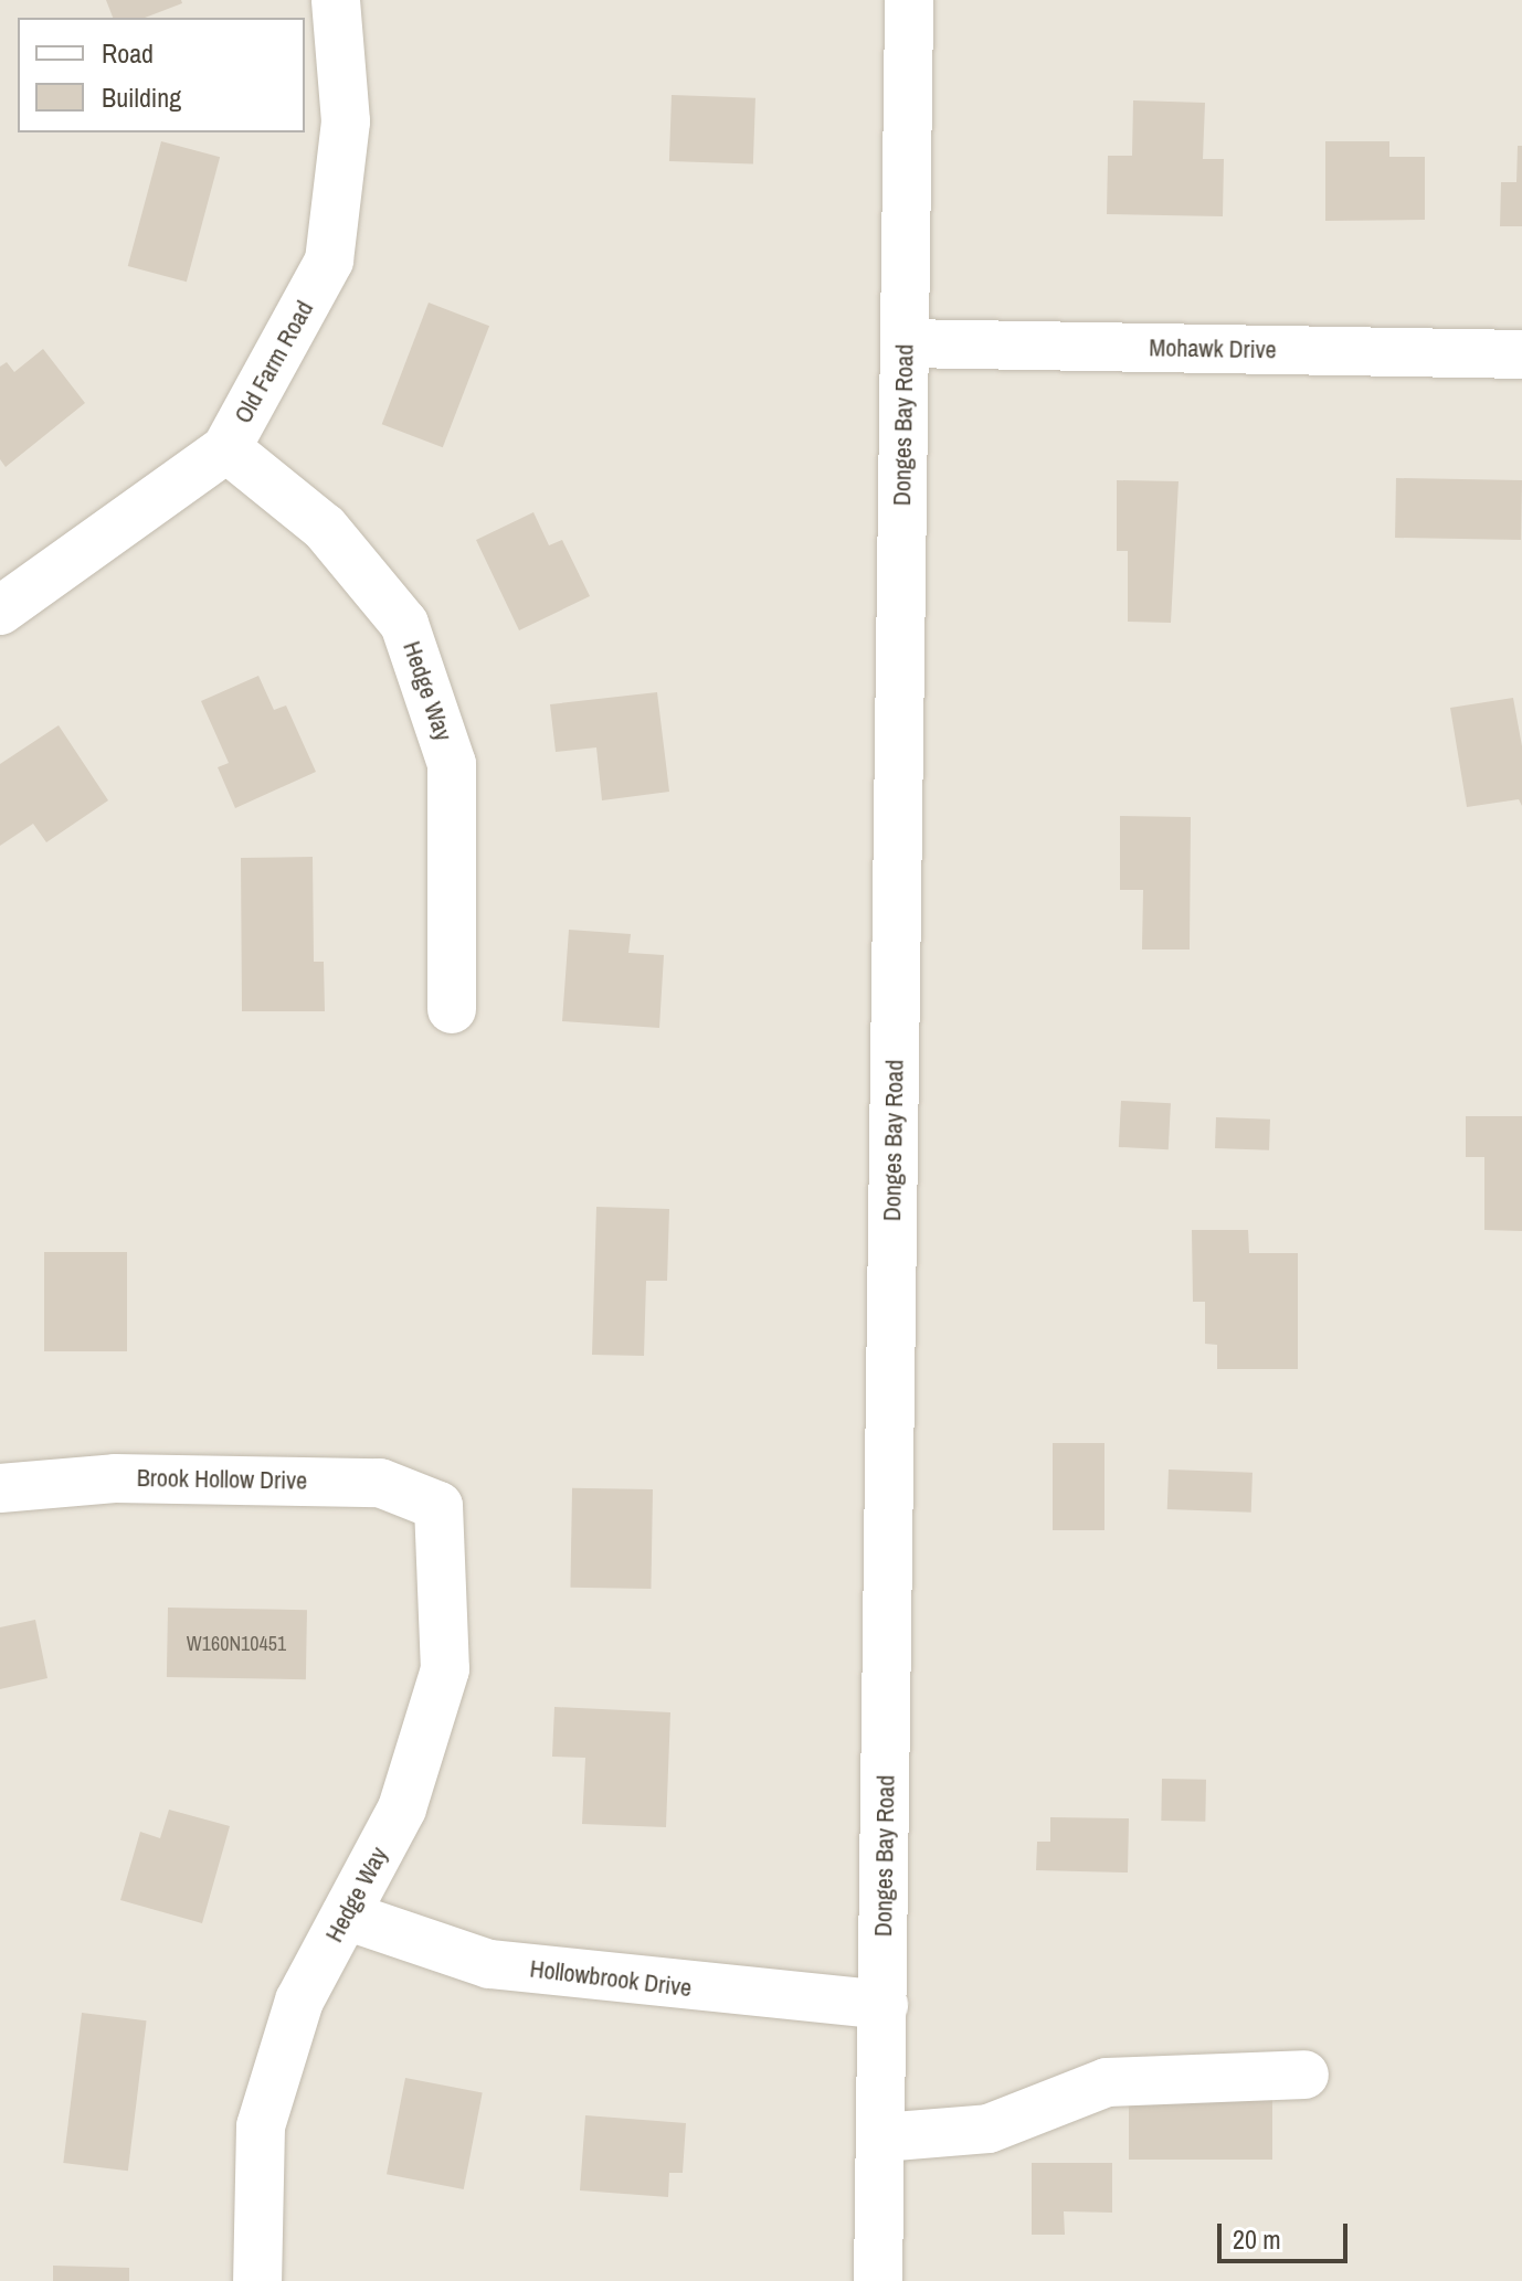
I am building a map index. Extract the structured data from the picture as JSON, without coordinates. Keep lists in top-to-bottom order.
{
  "streets": {
    "street": [
      "Mohawk Drive",
      "Old Farm Road",
      "Donges Bay Road",
      "Hedge Way",
      "Brook Hollow Drive",
      "Hollowbrook Drive"
    ]
  },
  "crossings": [
    ["Mohawk Drive", "Donges Bay Road"],
    ["Old Farm Road", "Hedge Way"],
    ["Donges Bay Road", "Hollowbrook Drive"],
    ["Hedge Way", "Brook Hollow Drive"],
    ["Hedge Way", "Hollowbrook Drive"]
  ],
  "house_numbers": ["W160N10451"],
  "legend": ["Road", "Building"],
  "scale_bar": "20 m"
}
